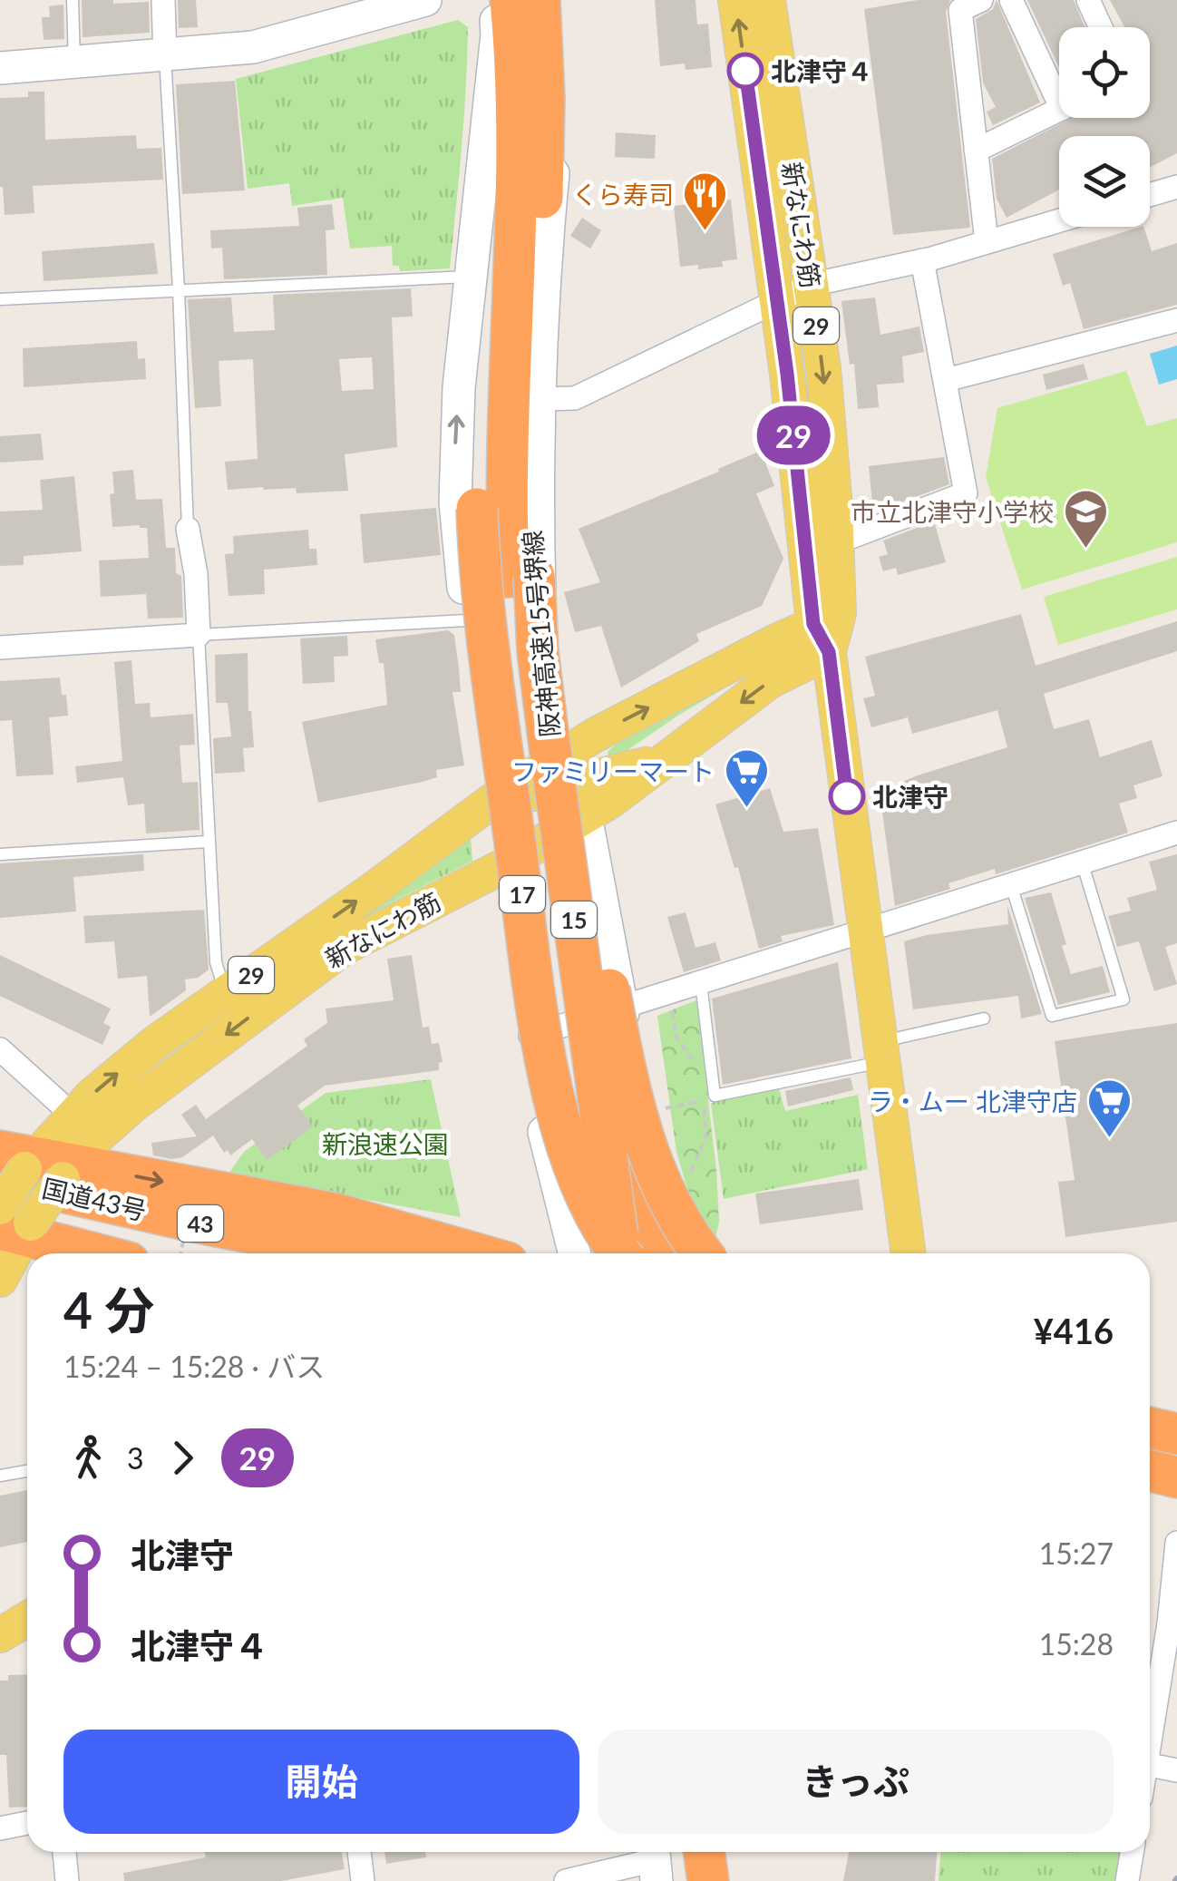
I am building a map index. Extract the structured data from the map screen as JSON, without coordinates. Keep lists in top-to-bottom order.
{
  "streets": {
    "highway": [
      "阪神高速15号堺線",
      "17",
      "15",
      "国道43号",
      "43"
    ],
    "main road": ["新なにわ筋", "29"]
  },
  "crossings": [
    ["新なにわ筋", "国道43号"],
    ["阪神高速15号堺線", "17"]
  ],
  "parks": ["新浪速公園"],
  "places": {
    "other": ["北津守４", "北津守"],
    "restaurant": ["くら寿司"],
    "school or university": ["市立北津守小学校"],
    "supermarket": ["ファミリーマート", "ラ・ムー 北津守店"]
  },
  "lines": ["bus line 29"],
  "page": {
    "on_map": "29",
    "heading": ["4 分", "15:24 – 15:28 · バス", "¥416"],
    "legs": ["3", "29"],
    "list": [
      {
        "name": "北津守",
        "value": "15:27"
      },
      {
        "name": "北津守４",
        "value": "15:28"
      }
    ],
    "buttons": ["開始", "きっぷ"]
  }
}
